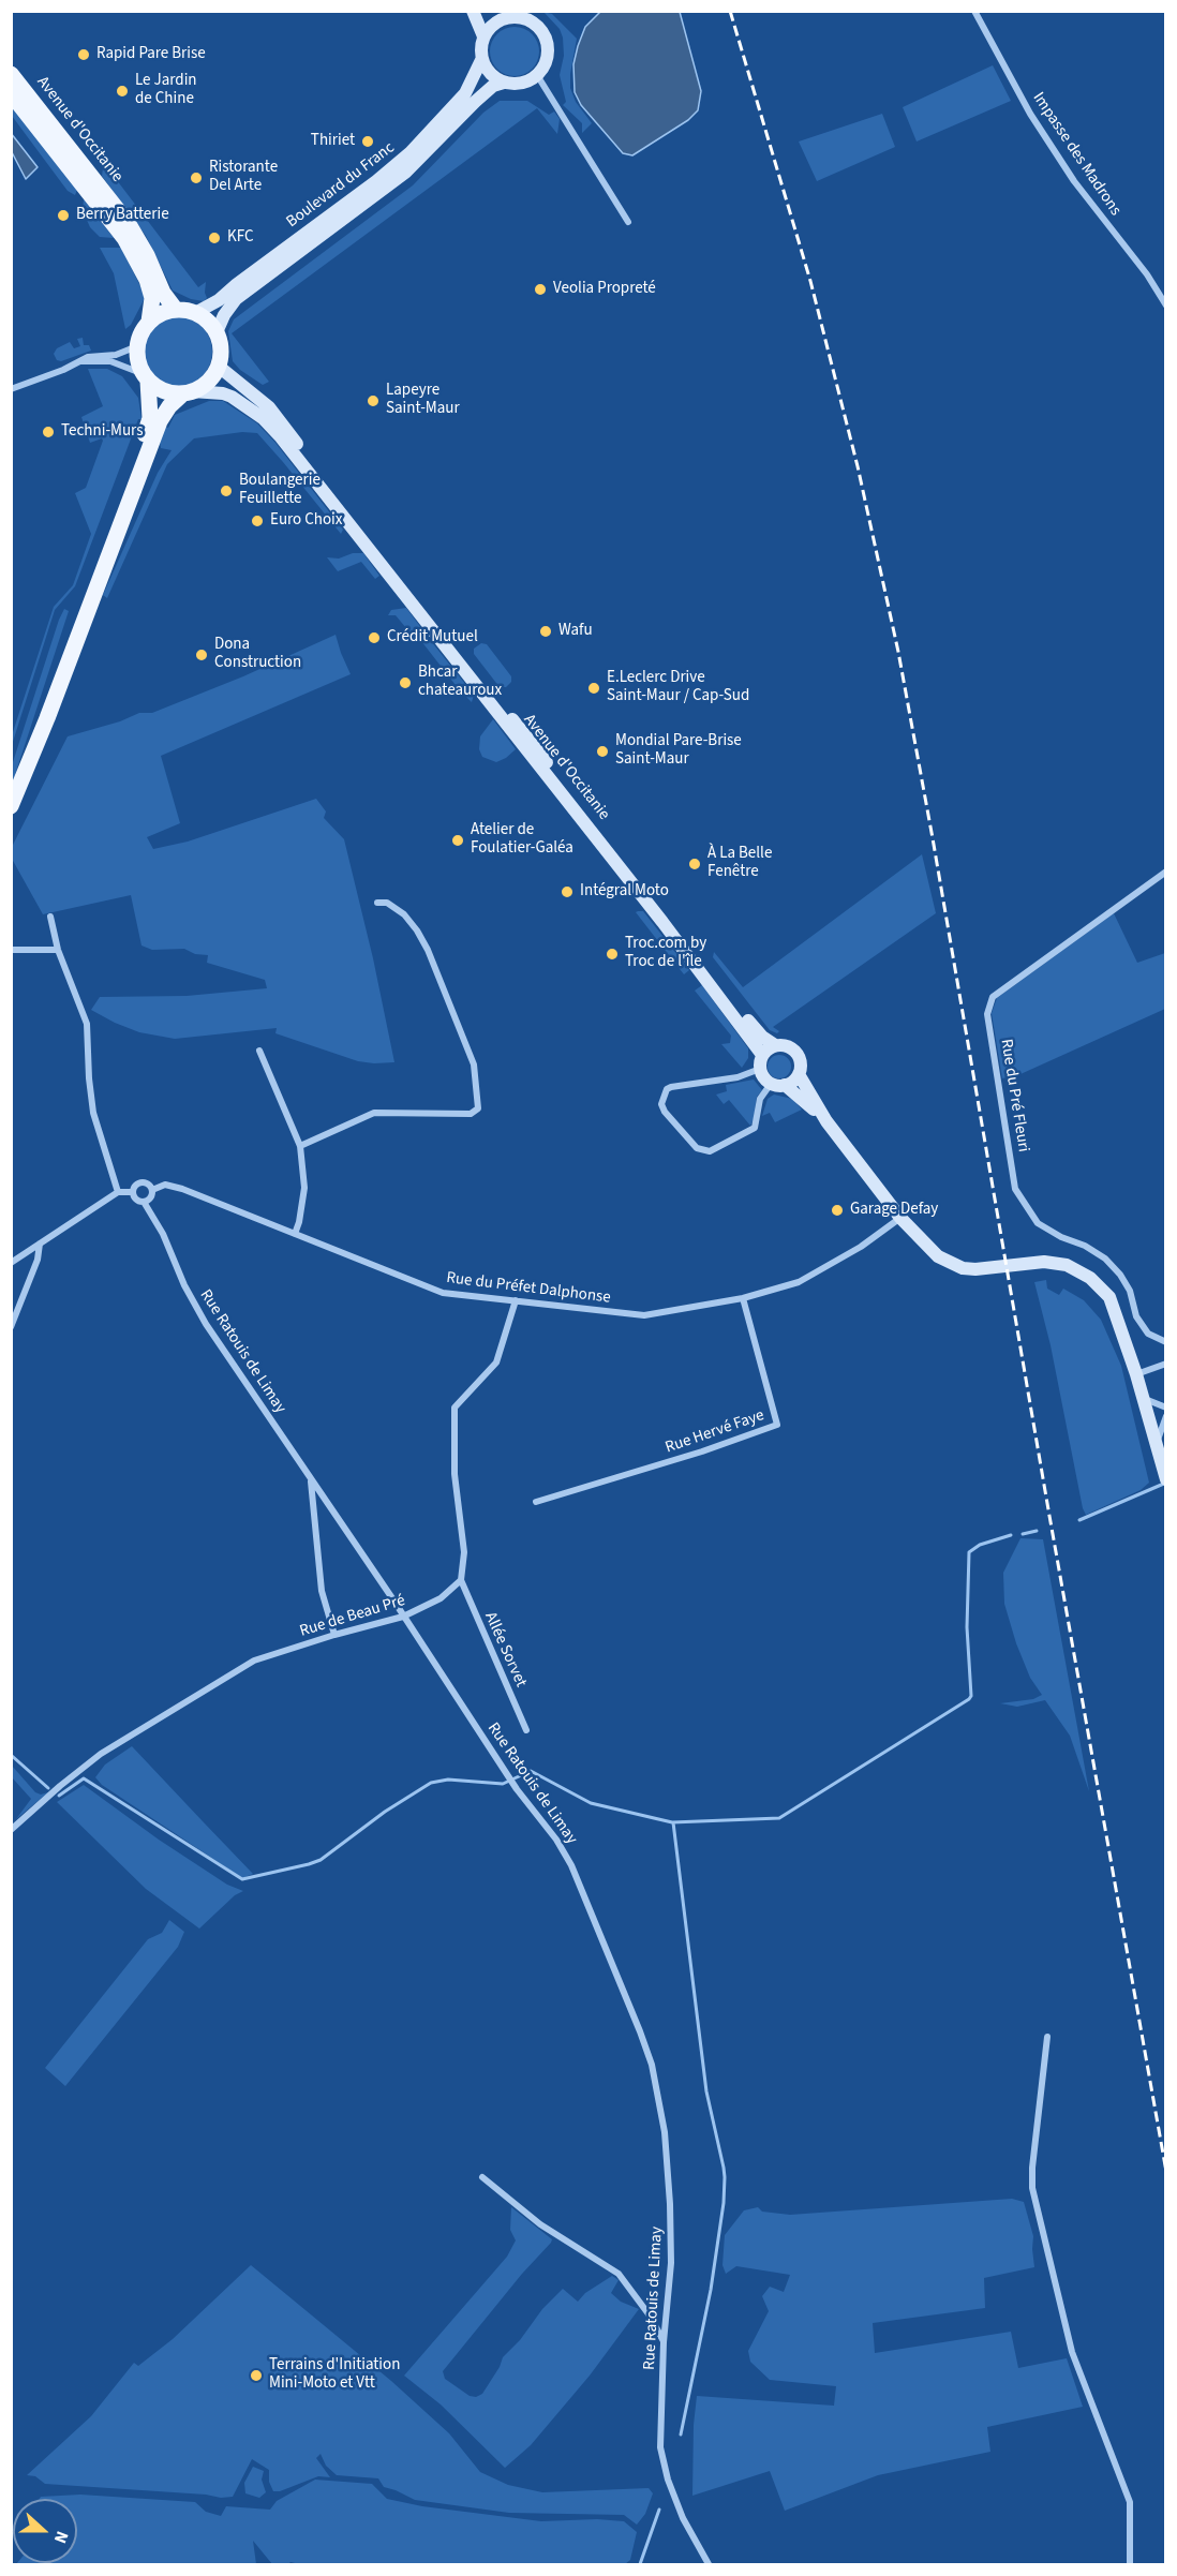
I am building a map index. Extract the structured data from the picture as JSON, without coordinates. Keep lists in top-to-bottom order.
{
  "streets": {
    "main road": ["Avenue d'Occitanie", "Boulevard du Franc"],
    "street": [
      "Impasse des Madrons",
      "Rue du Pré Fleuri",
      "Rue du Préfet Dalphonse",
      "Rue Ratouis de Limay",
      "Rue Hervé Faye",
      "Rue de Beau Pré",
      "Allée Sorvet"
    ]
  },
  "crossings": [
    ["Avenue d'Occitanie", "Boulevard du Franc"],
    ["Avenue d'Occitanie", "Rue du Préfet Dalphonse"],
    ["Rue du Préfet Dalphonse", "Rue Ratouis de Limay"],
    ["Rue du Préfet Dalphonse", "Rue Hervé Faye"],
    ["Rue Ratouis de Limay", "Rue de Beau Pré"],
    ["Rue de Beau Pré", "Allée Sorvet"]
  ],
  "places": [
    "Rapid Pare Brise",
    "Le Jardin de Chine",
    "Thiriet",
    "Ristorante Del Arte",
    "Berry Batterie",
    "KFC",
    "Veolia Propreté",
    "Lapeyre Saint-Maur",
    "Techni-Murs",
    "Boulangerie Feuillette",
    "Euro Choix",
    "Wafu",
    "Crédit Mutuel",
    "Dona Construction",
    "Bhcar chateauroux",
    "E.Leclerc Drive Saint-Maur / Cap-Sud",
    "Mondial Pare-Brise Saint-Maur",
    "Atelier de Foulatier-Galéa",
    "À La Belle Fenêtre",
    "Intégral Moto",
    "Troc.com by Troc de l'île",
    "Garage Defay",
    "Terrains d'Initiation Mini-Moto et Vtt"
  ],
  "north": "right"
}
